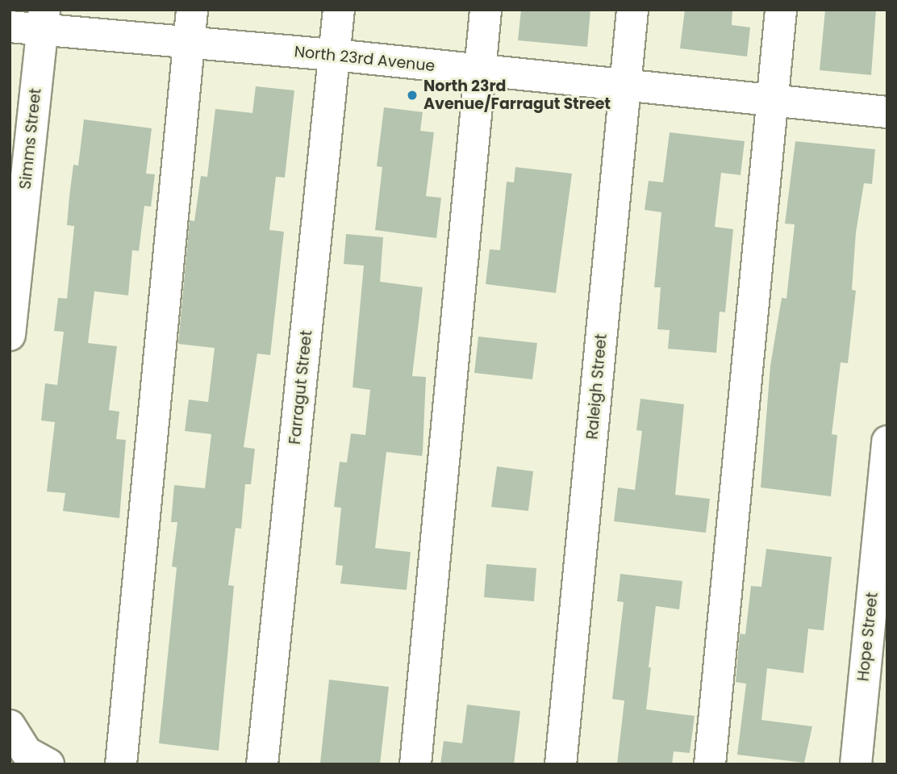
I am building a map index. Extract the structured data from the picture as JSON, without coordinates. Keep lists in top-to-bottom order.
{
  "streets": {
    "street": [
      "North 23rd Avenue",
      "Simms Street",
      "Raleigh Street",
      "Farragut Street",
      "Hope Street"
    ]
  },
  "crossings": [
    ["North 23rd Avenue", "Simms Street"],
    ["North 23rd Avenue", "Raleigh Street"],
    ["North 23rd Avenue", "Farragut Street"]
  ],
  "places": ["North 23rd Avenue/Farragut Street"]
}
